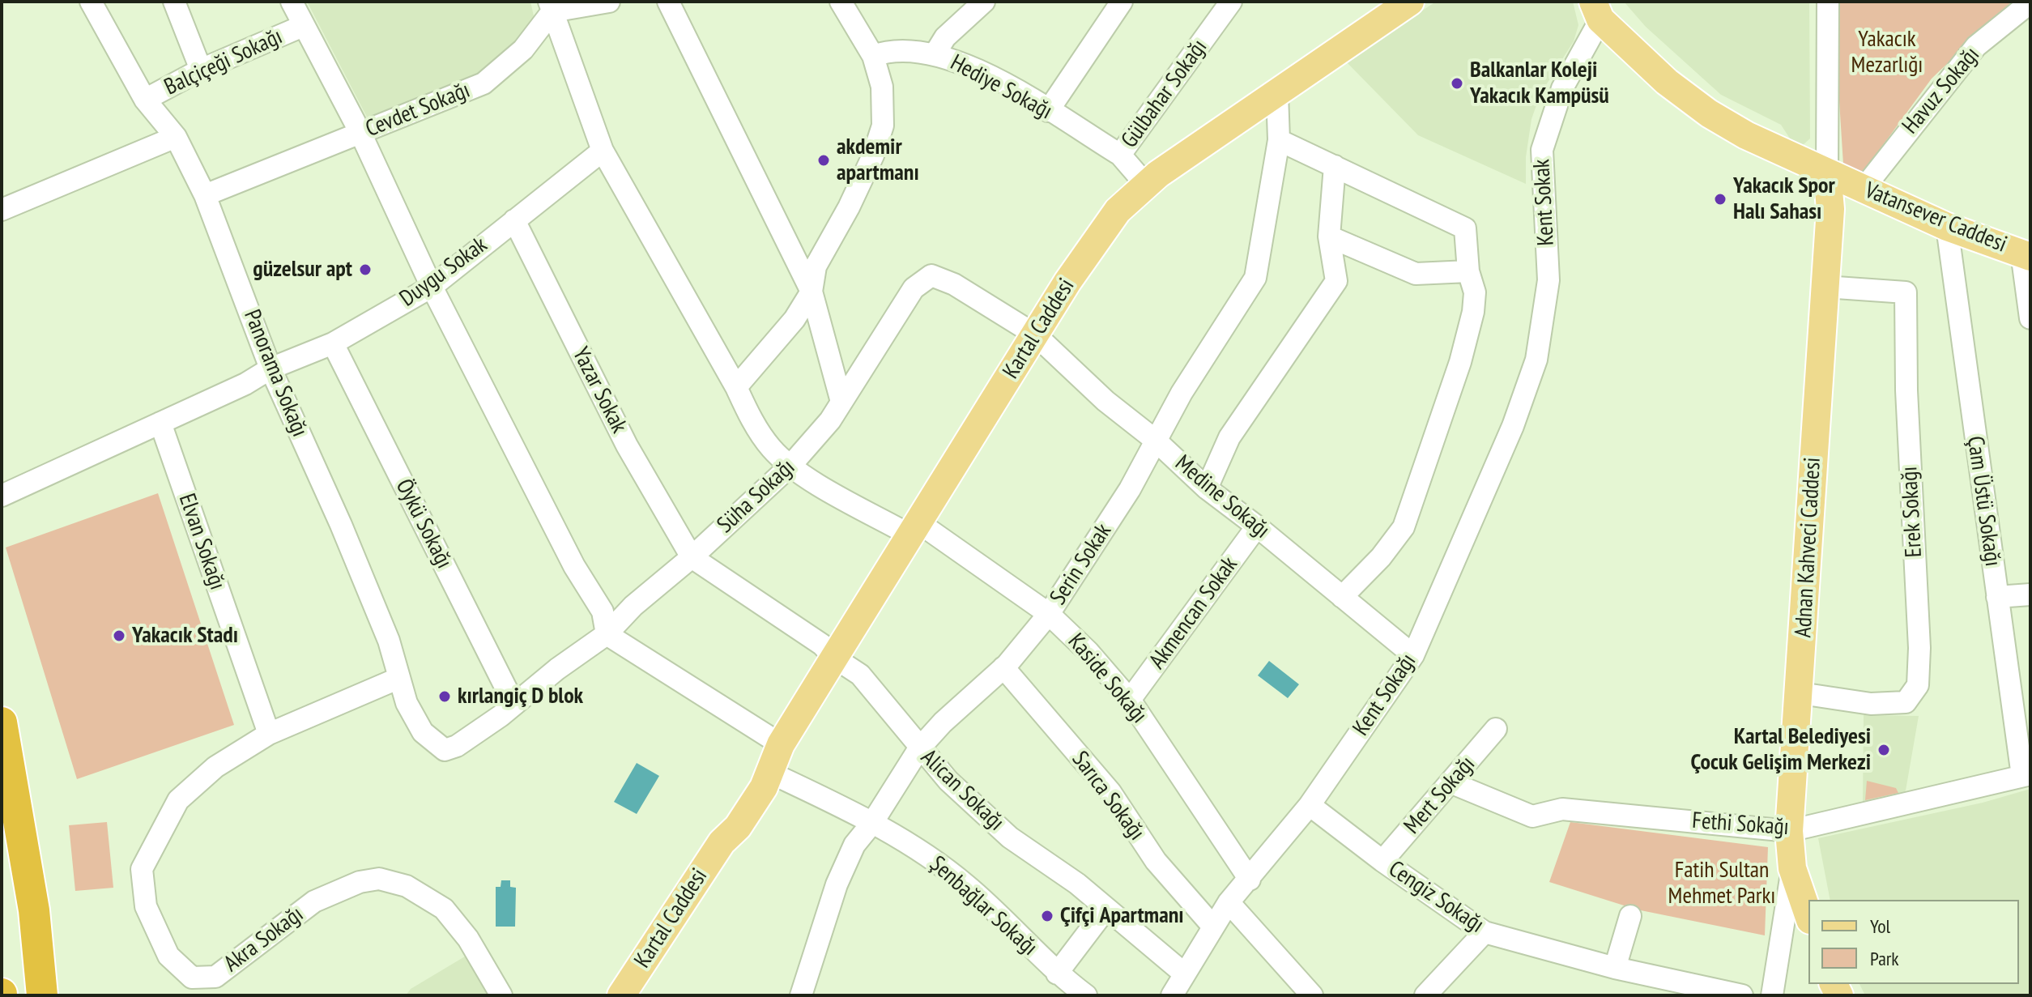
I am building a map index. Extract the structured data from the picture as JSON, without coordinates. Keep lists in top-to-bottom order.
{
  "streets": {
    "main road": ["Vatansever Caddesi", "Kartal Caddesi", "Adnan Kahveci Caddesi"],
    "street": [
      "Balçiçeği Sokağı",
      "Hediye Sokağı",
      "Havuz Sokağı",
      "Gülbahar Sokağı",
      "Cevdet Sokağı",
      "Kent Sokak",
      "Duygu Sokak",
      "Panorama Sokağı",
      "Yazar Sokak",
      "Süha Sokağı",
      "Medine Sokağı",
      "Çam Üstü Sokağı",
      "Erek Sokağı",
      "Öykü Sokağı",
      "Elvan Sokağı",
      "Serin Sokak",
      "Akmencan Sokak",
      "Kaside Sokağı",
      "Kent Sokağı",
      "Alican Sokağı",
      "Mert Sokağı",
      "Sarıca Sokağı",
      "Fethi Sokağı",
      "Cengiz Sokağı",
      "Şenbağlar Sokağı",
      "Akra Sokağı"
    ]
  },
  "crossings": [
    ["Balçiçeği Sokağı", "Panorama Sokağı"],
    ["Hediye Sokağı", "Gülbahar Sokağı"],
    ["Havuz Sokağı", "Vatansever Caddesi"],
    ["Gülbahar Sokağı", "Kartal Caddesi"],
    ["Cevdet Sokağı", "Panorama Sokağı"],
    ["Cevdet Sokağı", "Kaside Sokağı"],
    ["Kent Sokak", "Vatansever Caddesi"],
    ["Kent Sokak", "Kent Sokağı"],
    ["Vatansever Caddesi", "Çam Üstü Sokağı"],
    ["Vatansever Caddesi", "Adnan Kahveci Caddesi"],
    ["Duygu Sokak", "Panorama Sokağı"],
    ["Duygu Sokak", "Yazar Sokak"],
    ["Duygu Sokak", "Öykü Sokağı"],
    ["Duygu Sokak", "Elvan Sokağı"],
    ["Duygu Sokak", "Kaside Sokağı"],
    ["Kartal Caddesi", "Süha Sokağı"],
    ["Kartal Caddesi", "Medine Sokağı"],
    ["Kartal Caddesi", "Serin Sokak"],
    ["Kartal Caddesi", "Kaside Sokağı"],
    ["Kartal Caddesi", "Alican Sokağı"],
    ["Kartal Caddesi", "Şenbağlar Sokağı"],
    ["Panorama Sokağı", "Süha Sokağı"],
    ["Panorama Sokağı", "Akra Sokağı"],
    ["Yazar Sokak", "Süha Sokağı"],
    ["Yazar Sokak", "Alican Sokağı"],
    ["Süha Sokağı", "Medine Sokağı"],
    ["Süha Sokağı", "Öykü Sokağı"],
    ["Süha Sokağı", "Kaside Sokağı"],
    ["Süha Sokağı", "Alican Sokağı"],
    ["Süha Sokağı", "Şenbağlar Sokağı"],
    ["Medine Sokağı", "Serin Sokak"],
    ["Medine Sokağı", "Akmencan Sokak"],
    ["Medine Sokağı", "Kent Sokağı"],
    ["Çam Üstü Sokağı", "Fethi Sokağı"],
    ["Erek Sokağı", "Adnan Kahveci Caddesi"],
    ["Elvan Sokağı", "Akra Sokağı"],
    ["Adnan Kahveci Caddesi", "Fethi Sokağı"],
    ["Serin Sokak", "Kaside Sokağı"],
    ["Serin Sokak", "Alican Sokağı"],
    ["Serin Sokak", "Sarıca Sokağı"],
    ["Serin Sokak", "Şenbağlar Sokağı"],
    ["Akmencan Sokak", "Kaside Sokağı"],
    ["Kaside Sokağı", "Kent Sokağı"],
    ["Kent Sokağı", "Alican Sokağı"],
    ["Kent Sokağı", "Sarıca Sokağı"],
    ["Kent Sokağı", "Cengiz Sokağı"],
    ["Mert Sokağı", "Fethi Sokağı"],
    ["Mert Sokağı", "Cengiz Sokağı"]
  ],
  "parks": ["Yakacık Mezarlığı", "Fatih Sultan Mehmet Parkı"],
  "places": [
    "Balkanlar Koleji Yakacık Kampüsü",
    "akdemir apartmanı",
    "Yakacık Spor Halı Sahası",
    "güzelsur apt",
    "Yakacık Stadı",
    "kırlangiç D blok",
    "Kartal Belediyesi Çocuk Gelişim Merkezi",
    "Çifçi Apartmanı"
  ],
  "legend": ["Yol", "Park"]
}
